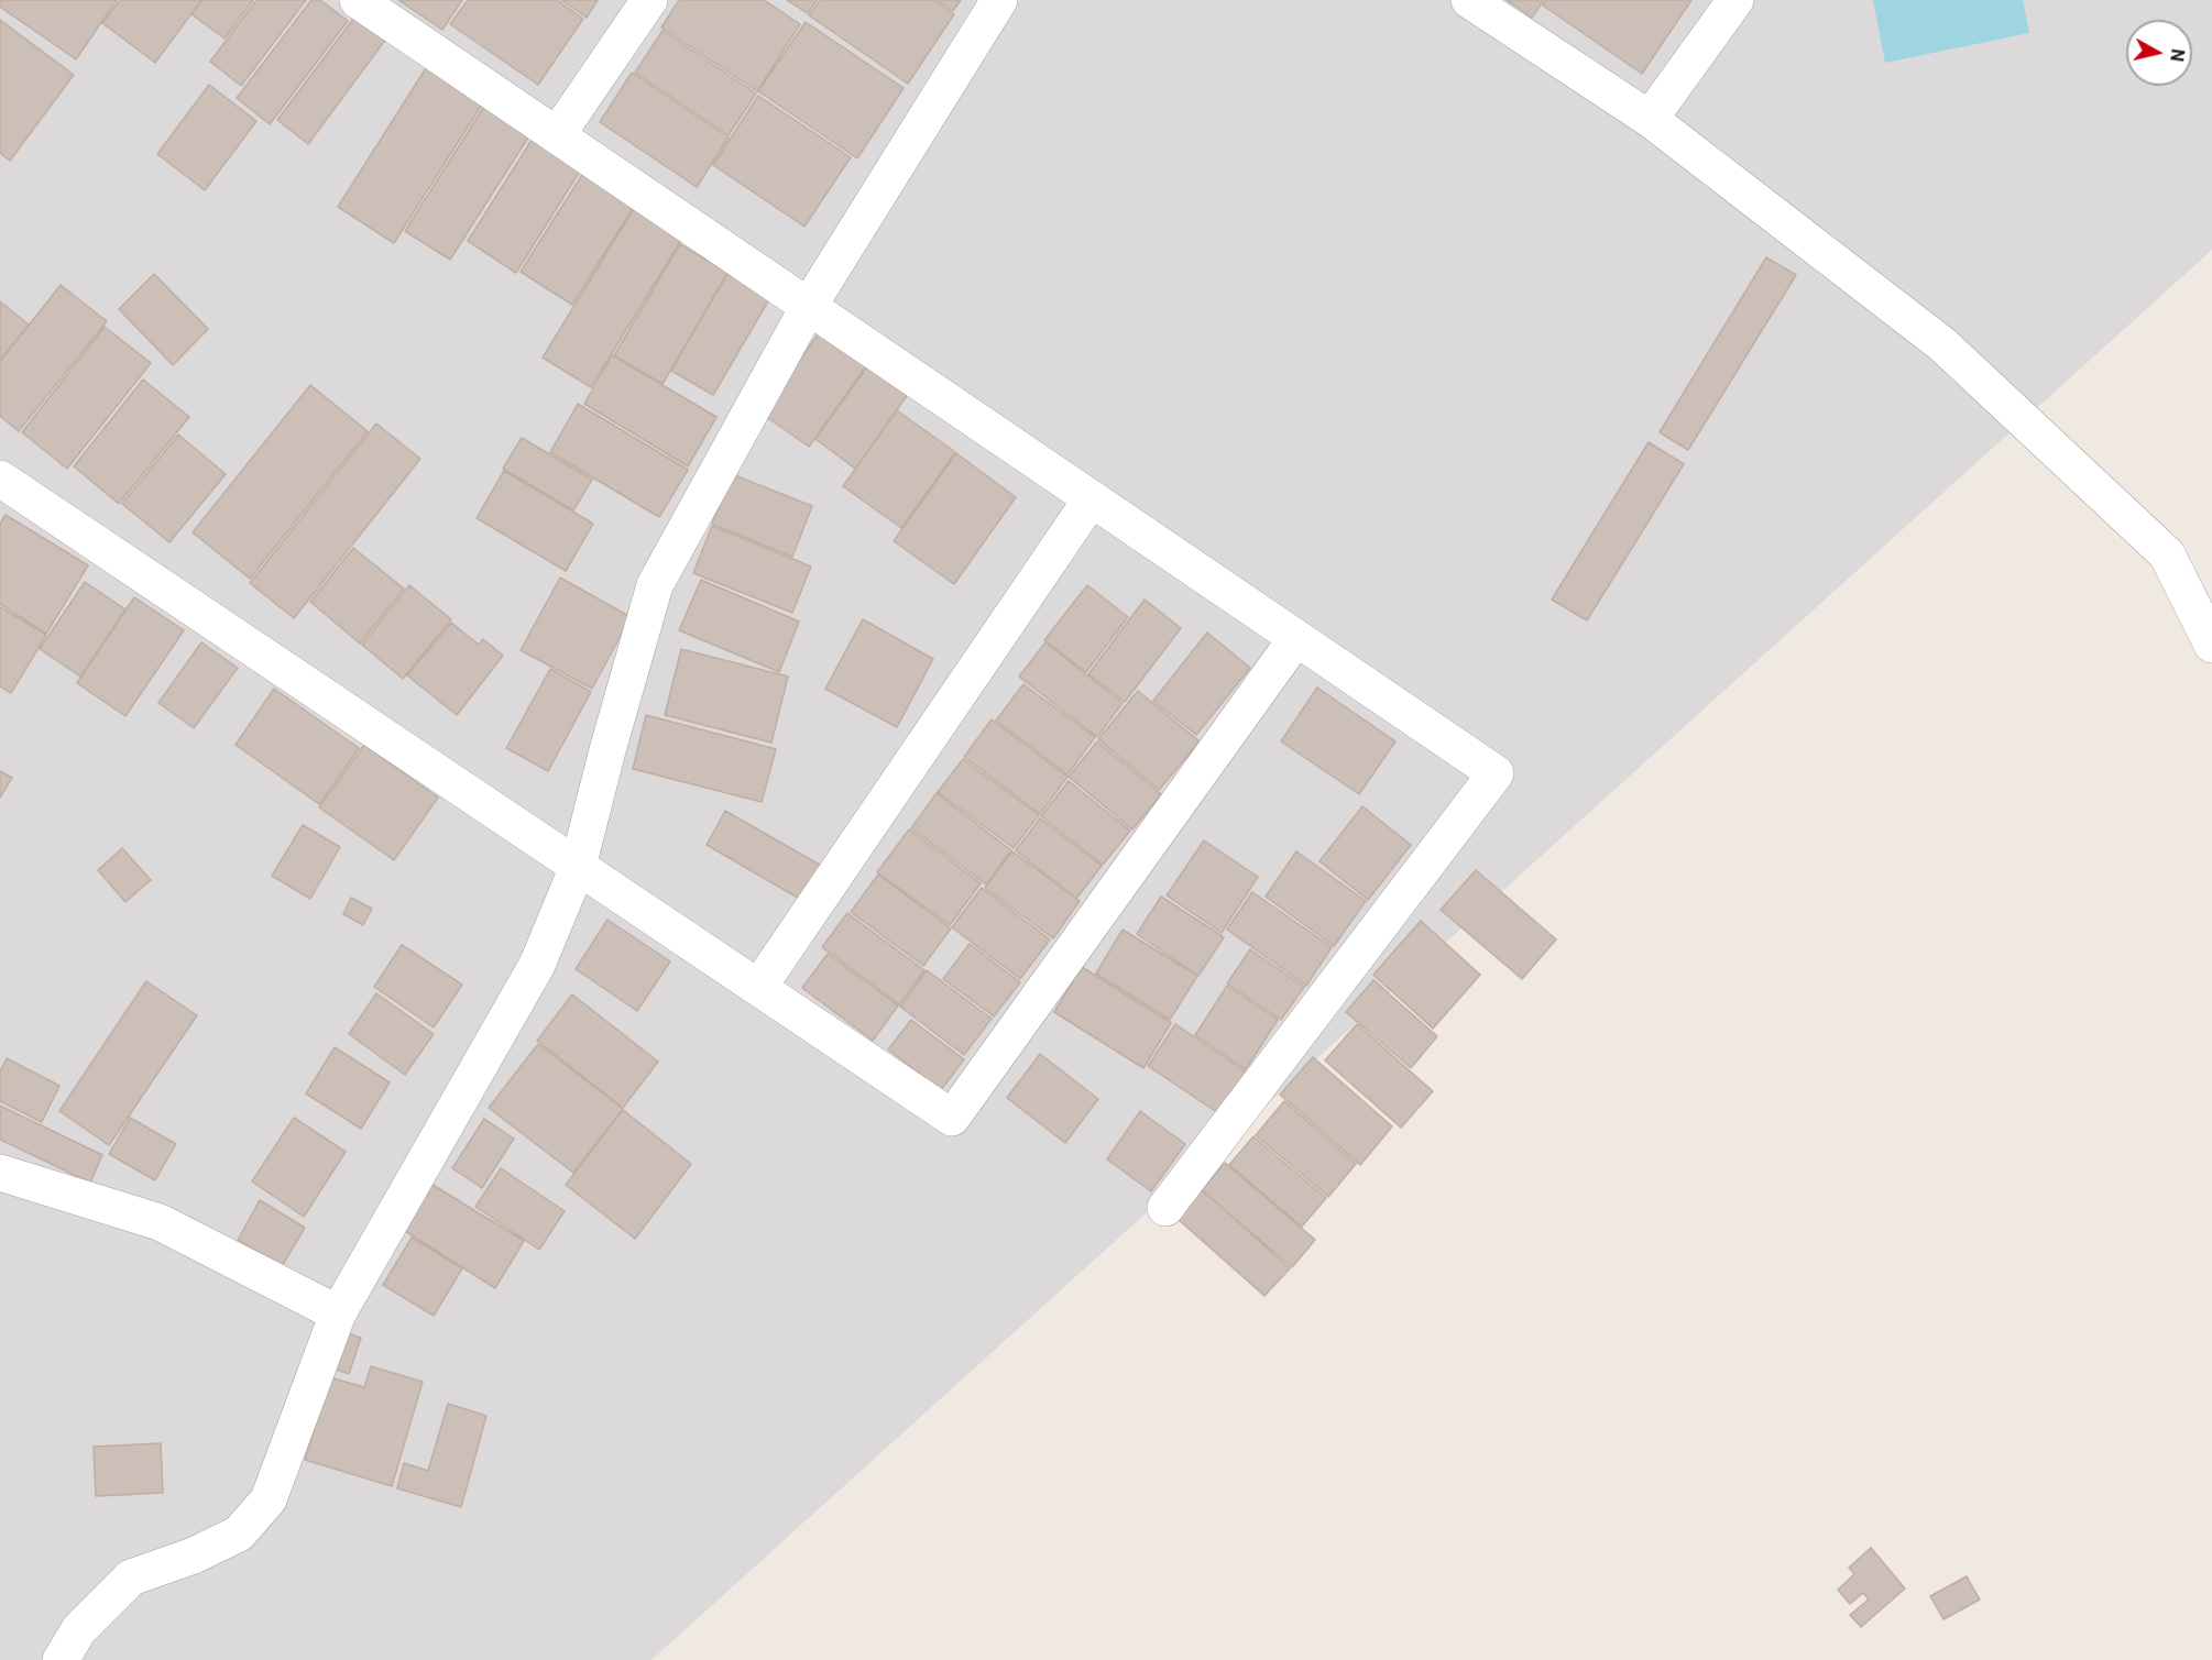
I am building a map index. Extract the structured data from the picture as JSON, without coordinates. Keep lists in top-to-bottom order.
{
  "north": "right"
}
